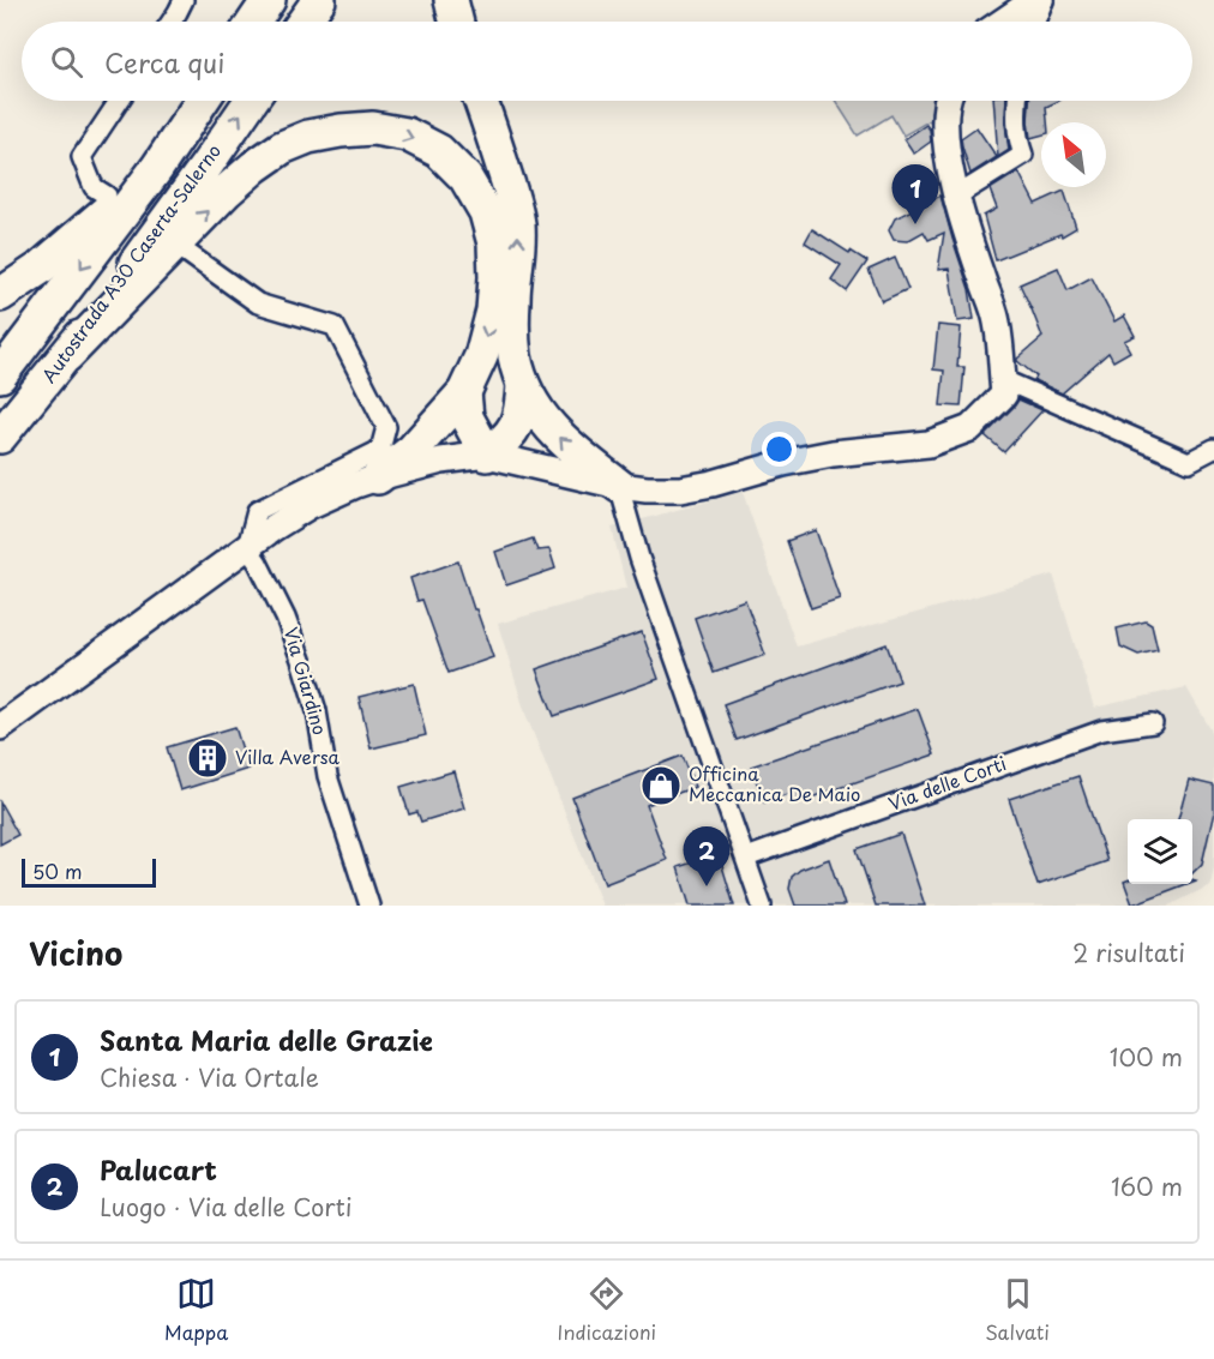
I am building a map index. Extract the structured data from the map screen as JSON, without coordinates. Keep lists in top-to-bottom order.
{
  "streets": {
    "highway": ["Autostrada A30 Caserta-Salerno"],
    "street": ["Via Giardino", "Via delle Corti"]
  },
  "places": {
    "building": ["Villa Aversa"],
    "shop": ["Officina Meccanica De Maio"]
  },
  "scale_bar": "50 m",
  "north": "top left",
  "page": {
    "search": "Cerca qui",
    "pins": ["1", "2"],
    "scale": "50 m",
    "heading": ["Vicino", "2 risultati"],
    "list": [
      {
        "mark": "1",
        "name": "Santa Maria delle Grazie",
        "note": "Chiesa · Via Ortale",
        "value": "100 m"
      },
      {
        "mark": "2",
        "name": "Palucart",
        "note": "Luogo · Via delle Corti",
        "value": "160 m"
      }
    ],
    "nav": ["Mappa", "Indicazioni", "Salvati"]
  }
}
